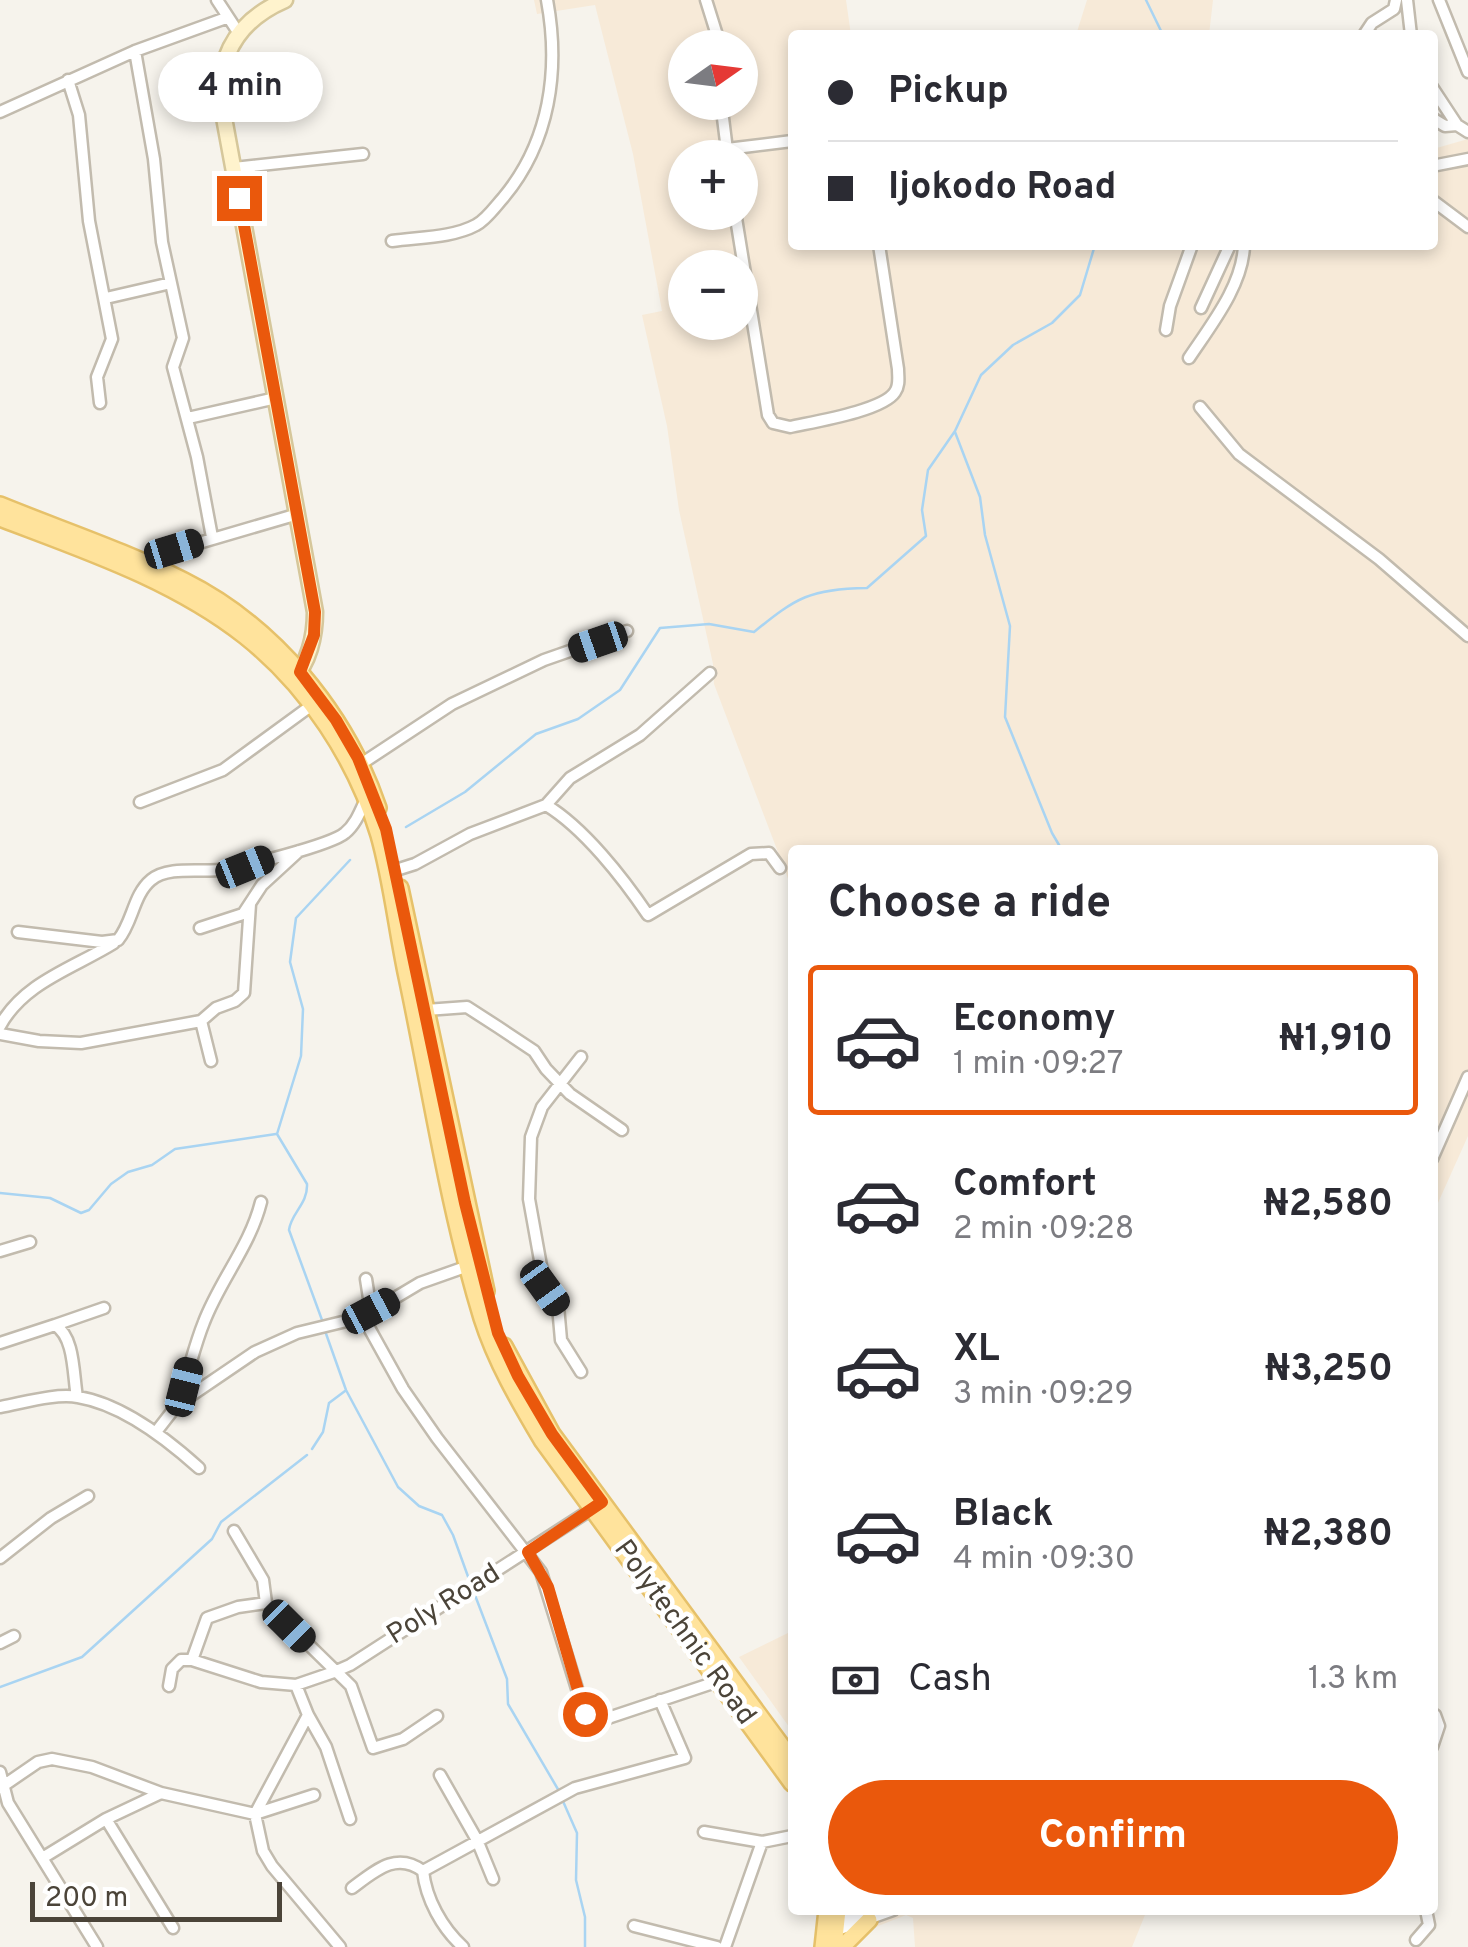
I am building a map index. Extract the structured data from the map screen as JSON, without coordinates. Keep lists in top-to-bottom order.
{
  "streets": {
    "main road": ["Polytechnic Road"],
    "street": ["Poly Road"]
  },
  "crossings": [
    ["Poly Road", "Polytechnic Road"]
  ],
  "scale_bar": "200 m",
  "north": "right",
  "page": {
    "map_buttons": ["+", "−"],
    "banner": ["Pickup", "Ijokodo Road"],
    "bubble": "4 min",
    "heading": "Choose a ride",
    "list": [
      {
        "name": "Economy",
        "note": "1 min · 09:27",
        "value": "₦1,910"
      },
      {
        "name": "Comfort",
        "note": "2 min · 09:28",
        "value": "₦2,580"
      },
      {
        "name": "XL",
        "note": "3 min · 09:29",
        "value": "₦3,250"
      },
      {
        "name": "Black",
        "note": "4 min · 09:30",
        "value": "₦2,380"
      }
    ],
    "pay": ["Cash", "1.3 km"],
    "buttons": "Confirm",
    "scale": "200 m"
  }
}
